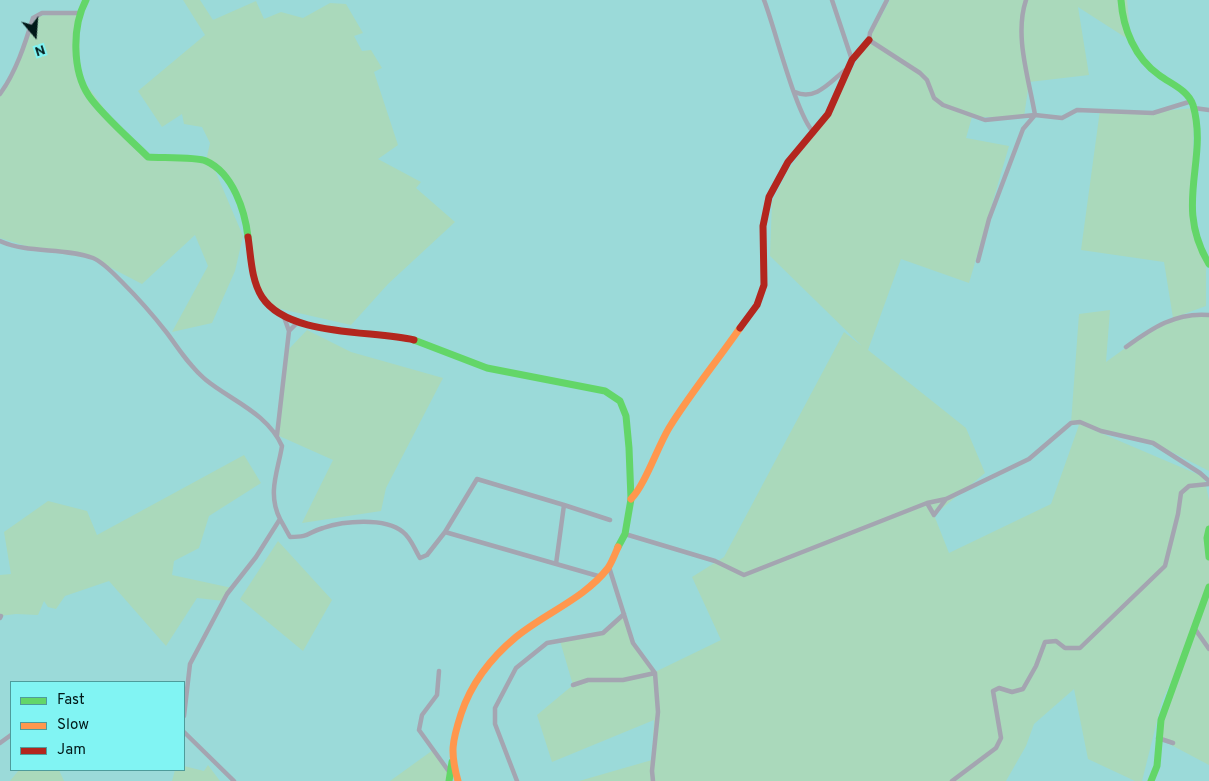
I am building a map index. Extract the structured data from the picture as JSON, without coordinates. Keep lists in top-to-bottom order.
{
  "legend": ["Fast", "Slow", "Jam"],
  "north": "bottom"
}
